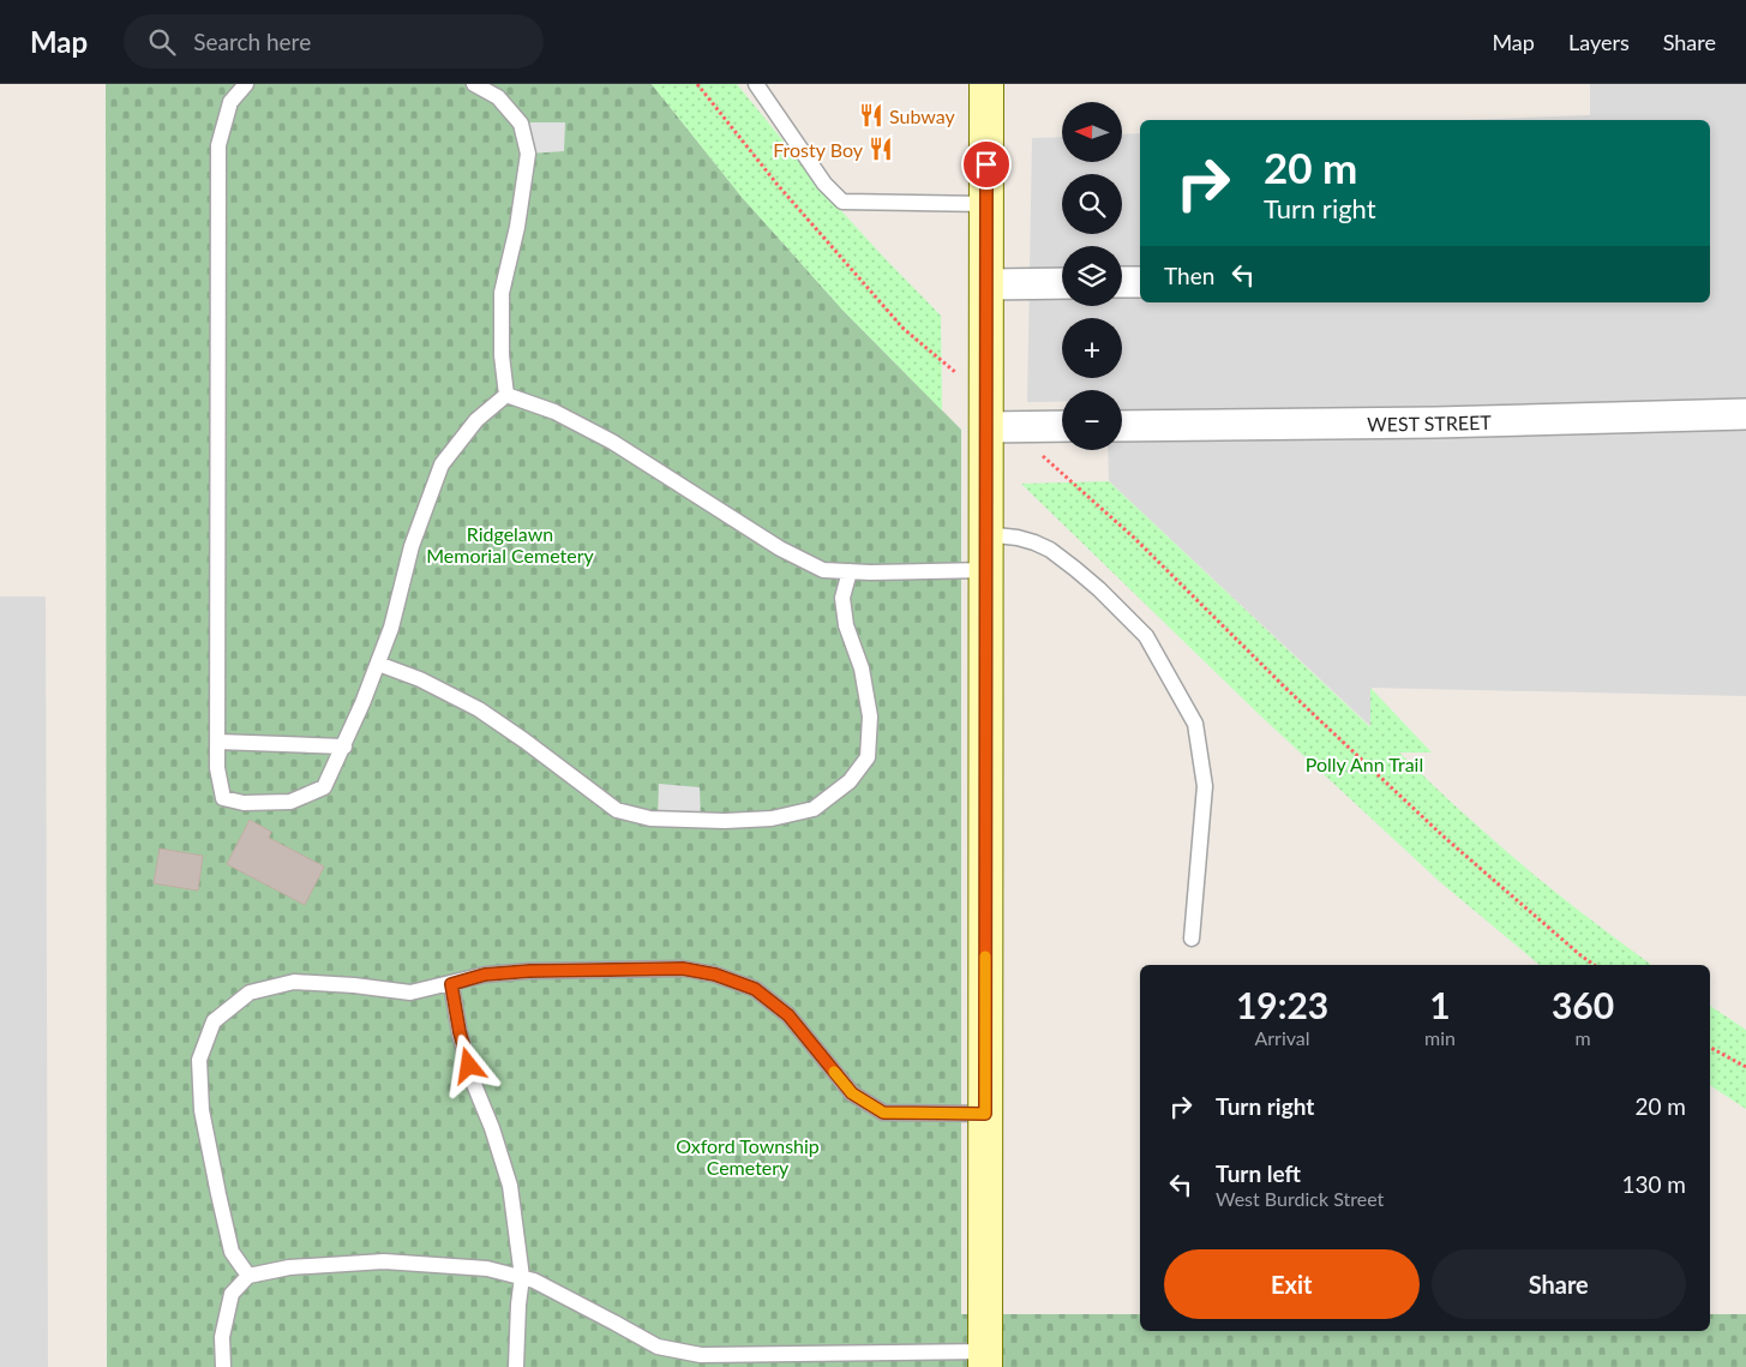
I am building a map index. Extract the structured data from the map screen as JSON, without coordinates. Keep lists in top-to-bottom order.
{
  "streets": {
    "street": ["WEST STREET"]
  },
  "parks": ["Ridgelawn Memorial Cemetery", "Polly Ann Trail", "Oxford Township Cemetery"],
  "places": {
    "restaurant": ["Subway", "Frosty Boy"]
  },
  "north": "left",
  "page": {
    "header": "Map",
    "search": "Search here",
    "nav": ["Map", "Layers", "Share"],
    "map_buttons": ["+", "−"],
    "turn": ["20 m", "Turn right"],
    "then": "Then",
    "eta": [
      "19:23",
      "Arrival",
      "1",
      "min",
      "360",
      "m"
    ],
    "list": [
      {
        "name": "Turn right",
        "value": "20 m"
      },
      {
        "name": "Turn left",
        "note": "West Burdick Street",
        "value": "130 m"
      }
    ],
    "buttons": ["Exit", "Share"]
  }
}
